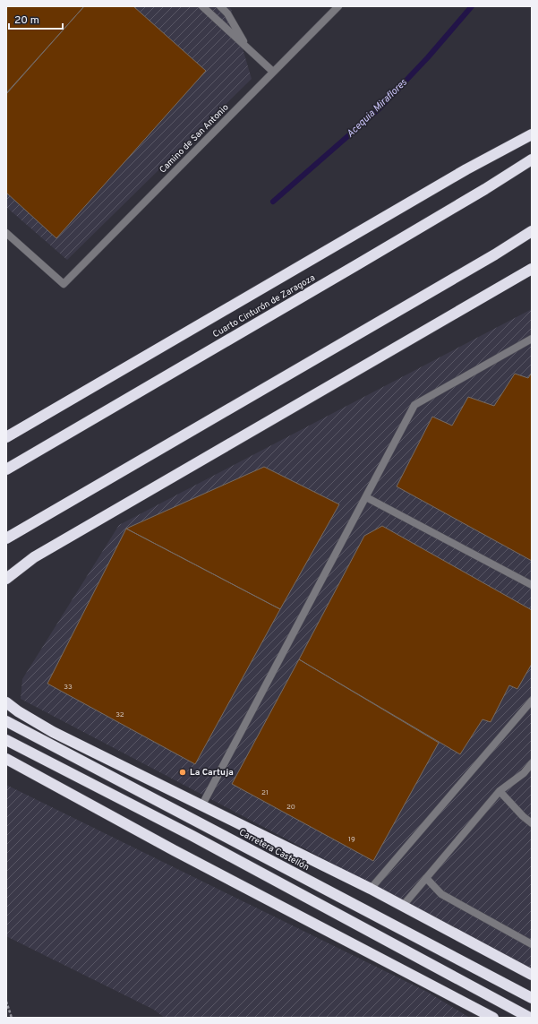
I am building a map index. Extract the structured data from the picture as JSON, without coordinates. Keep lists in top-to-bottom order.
{
  "streets": {
    "highway": ["Cuarto Cinturón de Zaragoza", "Carretera Castellón"],
    "street": ["Camino de San Antonio"]
  },
  "water": ["Acequia Miraflores"],
  "places": ["La Cartuja"],
  "house_numbers": [
    "33",
    "32",
    "21",
    "20",
    "19"
  ],
  "scale_bar": "20 m"
}
